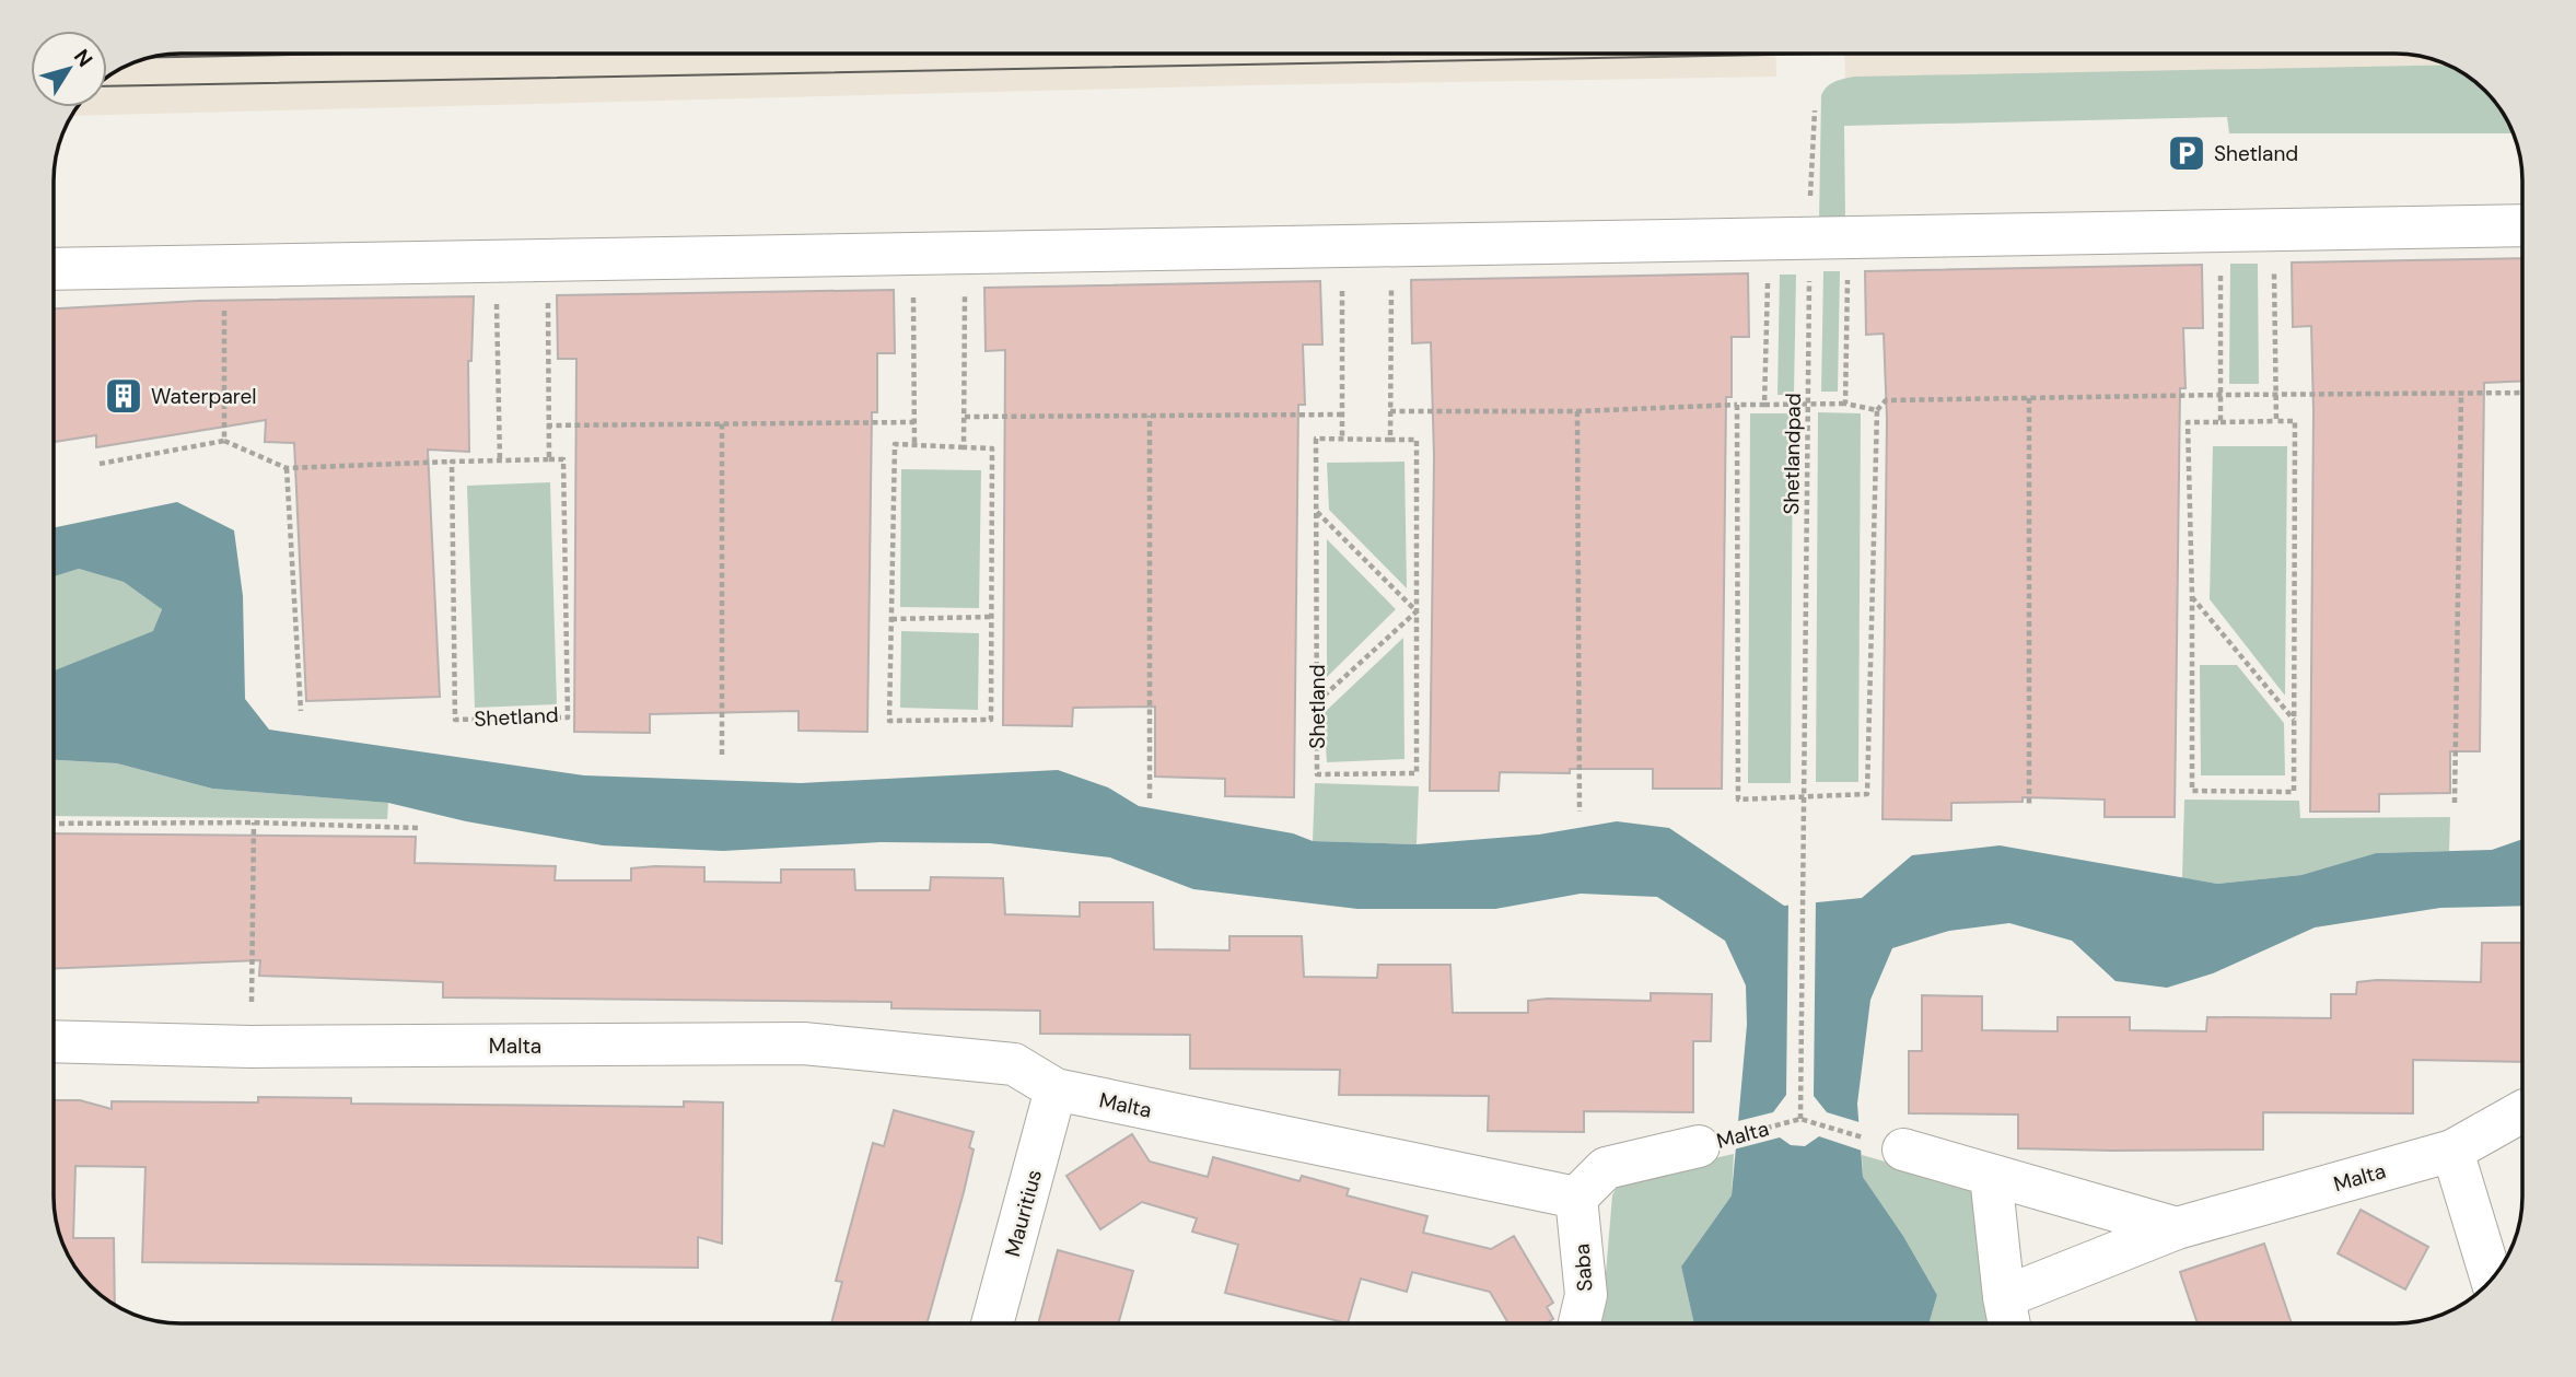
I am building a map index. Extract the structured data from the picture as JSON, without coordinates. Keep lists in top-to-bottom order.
{
  "streets": {
    "street": ["Malta", "Mauritius", "Saba"],
    "path": ["Shetlandpad", "Shetland"]
  },
  "crossings": [
    ["Shetlandpad", "Malta"],
    ["Malta", "Mauritius"],
    ["Malta", "Saba"]
  ],
  "places": {
    "parking": ["Shetland"],
    "building": ["Waterparel"]
  },
  "north": "top right"
}
